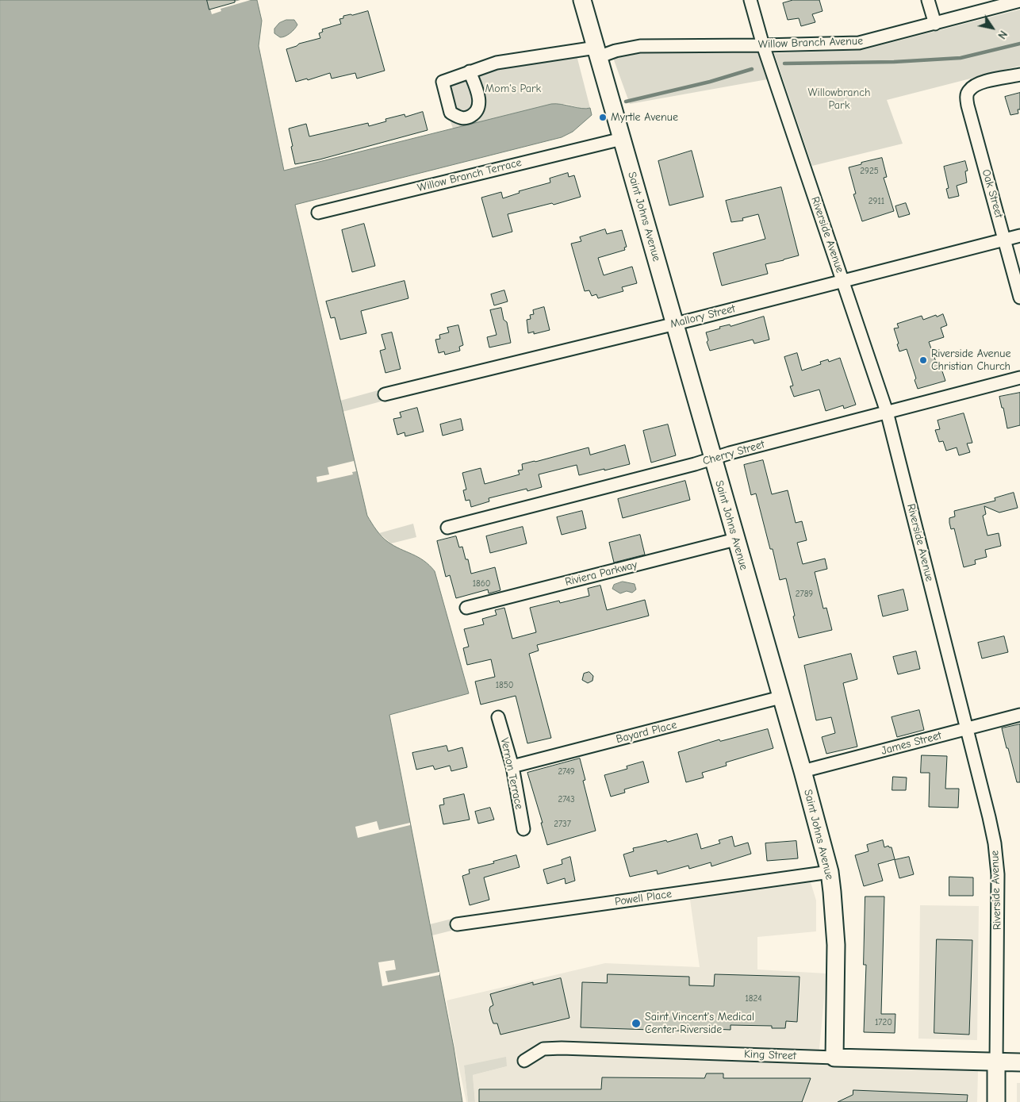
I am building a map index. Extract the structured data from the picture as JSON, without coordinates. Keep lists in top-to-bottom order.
{
  "streets": {
    "main road": ["Saint Johns Avenue", "Riverside Avenue", "King Street"],
    "street": [
      "Willow Branch Avenue",
      "Willow Branch Terrace",
      "Oak Street",
      "Mallory Street",
      "Cherry Street",
      "Riviera Parkway",
      "Bayard Place",
      "James Street",
      "Vernon Terrace",
      "Powell Place"
    ]
  },
  "crossings": [
    ["Willow Branch Avenue", "Saint Johns Avenue"],
    ["Willow Branch Avenue", "Riverside Avenue"],
    ["Willow Branch Terrace", "Saint Johns Avenue"],
    ["Oak Street", "Mallory Street"],
    ["Saint Johns Avenue", "Mallory Street"],
    ["Saint Johns Avenue", "Cherry Street"],
    ["Saint Johns Avenue", "Riviera Parkway"],
    ["Saint Johns Avenue", "Bayard Place"],
    ["Saint Johns Avenue", "James Street"],
    ["Saint Johns Avenue", "Powell Place"],
    ["Saint Johns Avenue", "King Street"],
    ["Riverside Avenue", "Mallory Street"],
    ["Riverside Avenue", "Cherry Street"],
    ["Riverside Avenue", "James Street"],
    ["Riverside Avenue", "King Street"],
    ["Bayard Place", "Vernon Terrace"]
  ],
  "parks": ["Mom's Park", "Willowbranch Park"],
  "places": ["Myrtle Avenue", "Riverside Avenue Christian Church", "Saint Vincent's Medical Center Riverside"],
  "house_numbers": [
    "2925",
    "2911",
    "1860",
    "2789",
    "1850",
    "2749",
    "2743",
    "2737",
    "1824",
    "1720"
  ],
  "north": "bottom right"
}
